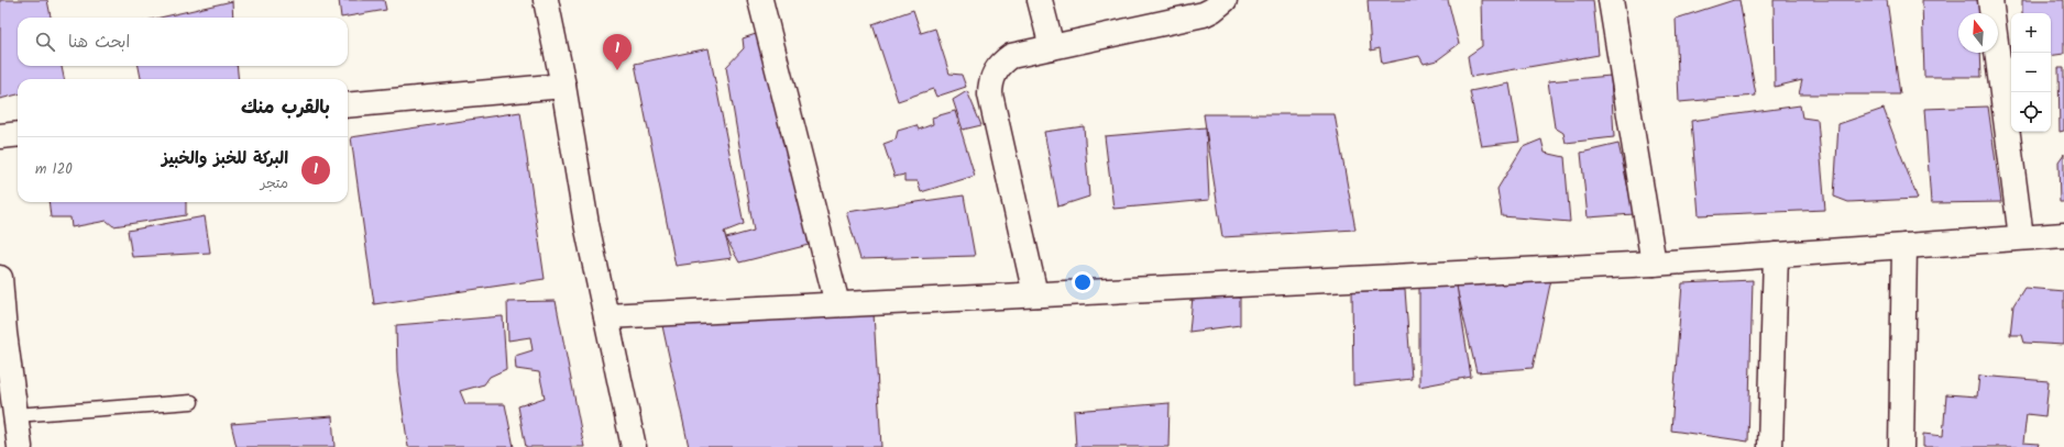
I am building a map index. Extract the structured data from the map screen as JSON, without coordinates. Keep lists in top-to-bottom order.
{
  "north": "top",
  "page": {
    "map_buttons": ["+", "−"],
    "search": "ابحث هنا",
    "pins": "1",
    "heading": "بالقرب منك",
    "list": [
      {
        "mark": "1",
        "name": "البركة للخبز والخبيز",
        "note": "متجر",
        "value": "120 m"
      }
    ]
  }
}
